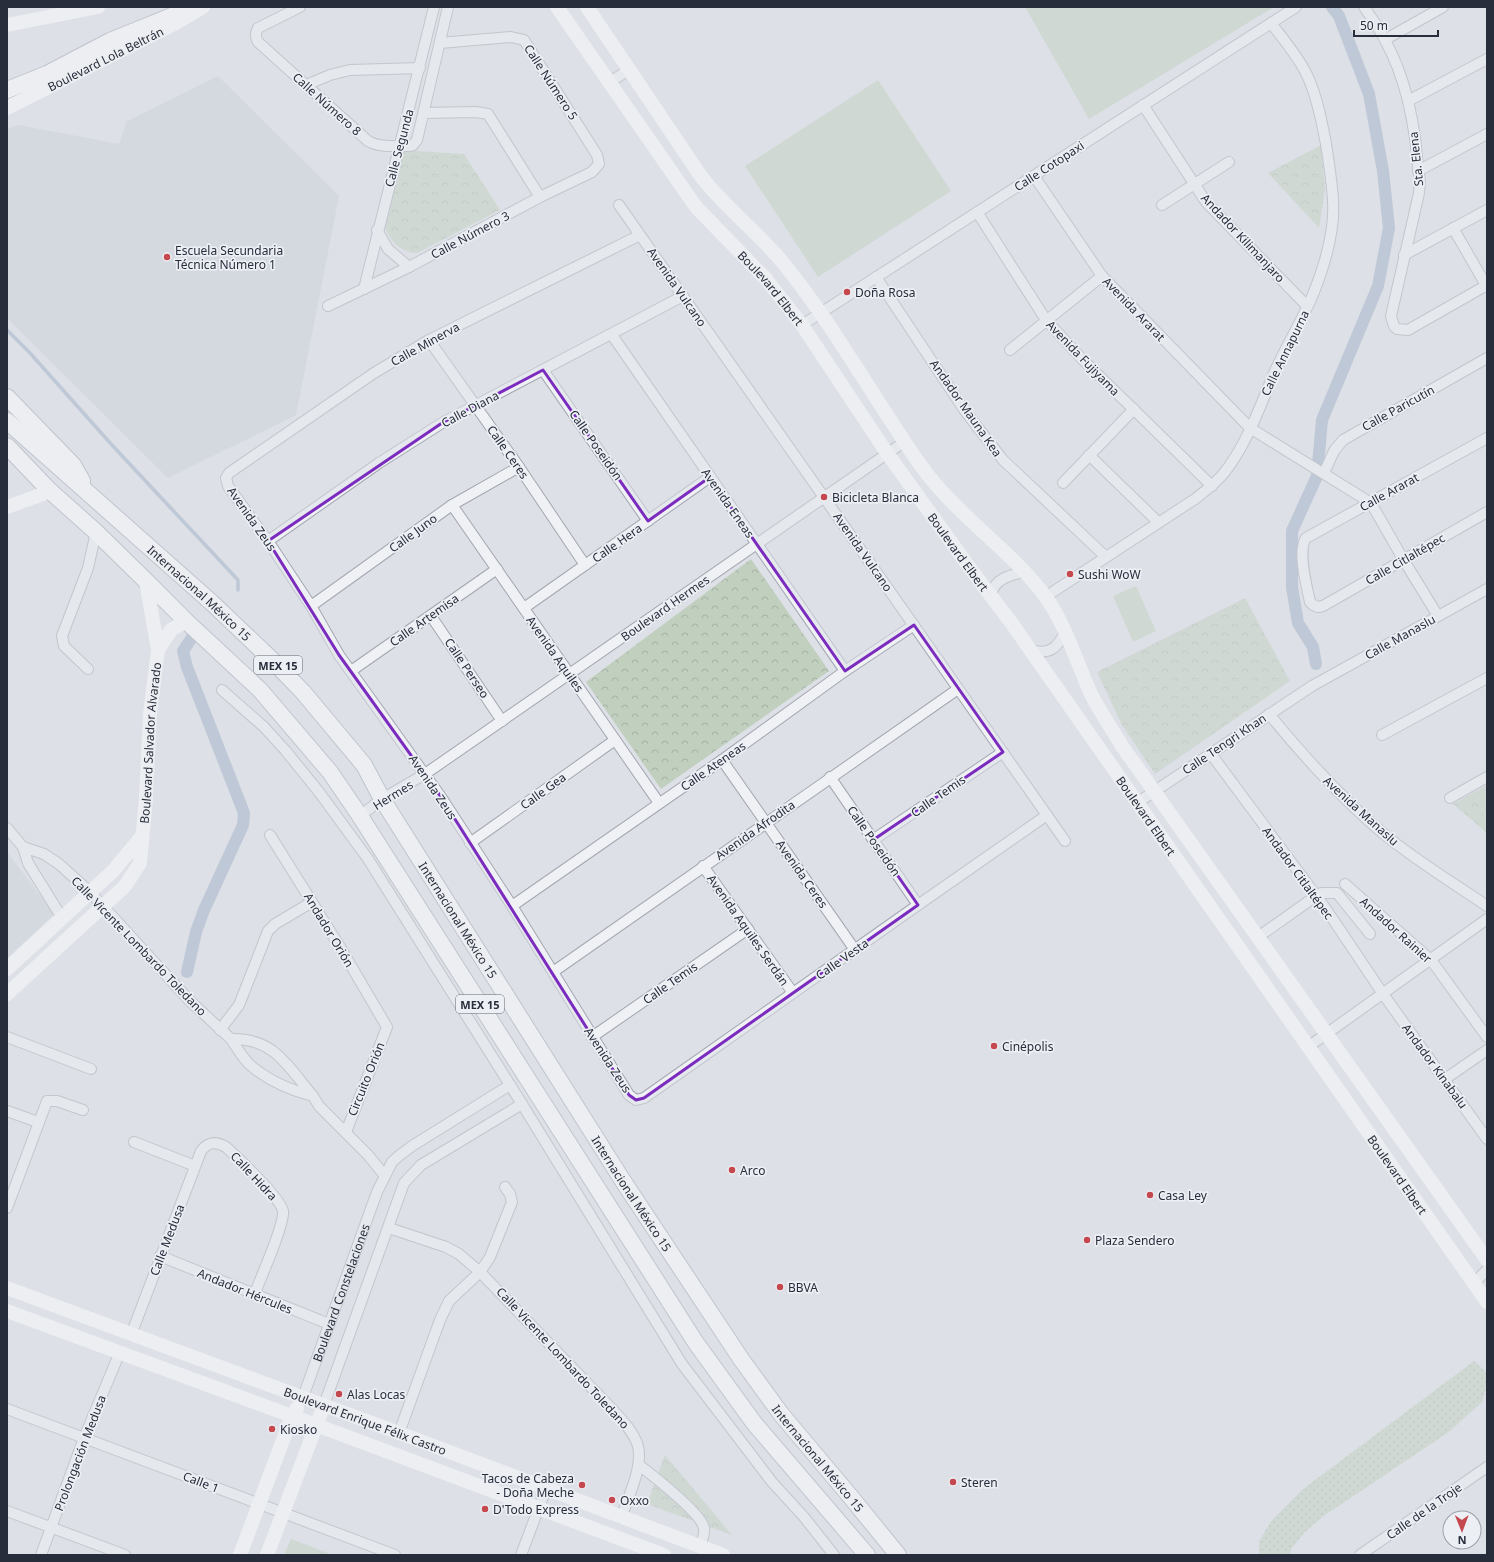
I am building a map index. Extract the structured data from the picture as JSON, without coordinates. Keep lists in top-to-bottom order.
{
  "streets": {
    "main road": ["Internacional México 15", "MEX 15"],
    "street": [
      "Boulevard Lola Beltrán",
      "Calle Número 5",
      "Calle Número 8",
      "Calle Segunda",
      "Sta. Elena",
      "Calle Cotopaxi",
      "Calle Número 3",
      "Andador Kilimanjaro",
      "Avenida Vulcano",
      "Boulevard Elbert",
      "Avenida Ararat",
      "Calle Minerva",
      "Calle Annapurna",
      "Avenida Fujiyama",
      "Andador Mauna Kea",
      "Calle Paricutín",
      "Calle Diana",
      "Calle Poseidón",
      "Calle Ceres",
      "Calle Ararat",
      "Avenida Eneas",
      "Avenida Zeus",
      "Calle Juno",
      "Calle Hera",
      "Calle Citlaltépec",
      "Boulevard Hermes",
      "Calle Artemisa",
      "Calle Manaslu",
      "Avenida Aquiles",
      "Calle Perseo",
      "Boulevard Salvador Alvarado",
      "Calle Tengri Khan",
      "Calle Ateneas",
      "Calle Gea",
      "Hermes",
      "Calle Temis",
      "Avenida Manaslu",
      "Avenida Afrodita",
      "Andador Citlaltépec",
      "Avenida Ceres",
      "Andador Orión",
      "Avenida Aquiles Serdán",
      "Andador Rainier",
      "Calle Vicente Lombardo Toledano",
      "Calle Vesta",
      "Andador Kinabalu",
      "Circuito Orión",
      "Calle Hidra",
      "Calle Medusa",
      "Andador Hércules",
      "Boulevard Constelaciones",
      "Boulevard Enrique Félix Castro",
      "Prolongación Medusa",
      "Calle 1",
      "Calle de la Troje"
    ]
  },
  "crossings": [
    ["Calle Número 5", "Calle Segunda"],
    ["Calle Número 5", "Calle Número 3"],
    ["Calle Número 8", "Calle Segunda"],
    ["Calle Segunda", "Calle Número 3"],
    ["Calle Cotopaxi", "Andador Kilimanjaro"],
    ["Calle Cotopaxi", "Boulevard Elbert"],
    ["Calle Cotopaxi", "Avenida Ararat"],
    ["Calle Cotopaxi", "Calle Annapurna"],
    ["Calle Cotopaxi", "Avenida Fujiyama"],
    ["Calle Cotopaxi", "Andador Mauna Kea"],
    ["Andador Kilimanjaro", "Calle Annapurna"],
    ["Avenida Vulcano", "Calle Minerva"],
    ["Avenida Vulcano", "Calle Diana"],
    ["Avenida Vulcano", "Boulevard Hermes"],
    ["Avenida Vulcano", "Calle Ateneas"],
    ["Avenida Vulcano", "Calle Temis"],
    ["Avenida Vulcano", "Avenida Afrodita"],
    ["Avenida Vulcano", "Calle Vesta"],
    ["Boulevard Elbert", "Calle Annapurna"],
    ["Boulevard Elbert", "Boulevard Hermes"],
    ["Boulevard Elbert", "Calle Tengri Khan"],
    ["Avenida Ararat", "Calle Annapurna"],
    ["Avenida Ararat", "Calle Paricutín"],
    ["Avenida Ararat", "Calle Ararat"],
    ["Calle Minerva", "Calle Ceres"],
    ["Calle Minerva", "Avenida Zeus"],
    ["Calle Annapurna", "Avenida Fujiyama"],
    ["Calle Annapurna", "Andador Mauna Kea"],
    ["Calle Diana", "Calle Poseidón"],
    ["Calle Diana", "Calle Ceres"],
    ["Calle Diana", "Avenida Eneas"],
    ["Calle Diana", "Avenida Zeus"],
    ["Calle Poseidón", "Calle Hera"],
    ["Calle Poseidón", "Calle Temis"],
    ["Calle Poseidón", "Avenida Afrodita"],
    ["Calle Poseidón", "Calle Vesta"],
    ["Calle Ceres", "Calle Juno"],
    ["Calle Ceres", "Calle Hera"],
    ["Calle Ararat", "Calle Citlaltépec"],
    ["Avenida Eneas", "Calle Hera"],
    ["Avenida Eneas", "Boulevard Hermes"],
    ["Avenida Eneas", "Calle Ateneas"],
    ["Avenida Zeus", "Calle Juno"],
    ["Avenida Zeus", "Boulevard Hermes"],
    ["Avenida Zeus", "Calle Artemisa"],
    ["Avenida Zeus", "Calle Ateneas"],
    ["Avenida Zeus", "Calle Gea"],
    ["Avenida Zeus", "Hermes"],
    ["Avenida Zeus", "Calle Temis"],
    ["Avenida Zeus", "Avenida Afrodita"],
    ["Avenida Zeus", "Calle Vesta"],
    ["Calle Juno", "Avenida Aquiles"],
    ["Calle Hera", "Avenida Aquiles"],
    ["Internacional México 15", "Hermes"],
    ["Boulevard Hermes", "Avenida Aquiles"],
    ["Boulevard Hermes", "Calle Perseo"],
    ["Boulevard Hermes", "Hermes"],
    ["Calle Artemisa", "Avenida Aquiles"],
    ["Calle Artemisa", "Calle Perseo"],
    ["Calle Manaslu", "Calle Tengri Khan"],
    ["Avenida Aquiles", "Calle Ateneas"],
    ["Avenida Aquiles", "Calle Gea"],
    ["MEX 15", "Boulevard Salvador Alvarado"],
    ["MEX 15", "Hermes"],
    ["Boulevard Salvador Alvarado", "Calle Vicente Lombardo Toledano"],
    ["Calle Tengri Khan", "Avenida Manaslu"],
    ["Calle Tengri Khan", "Andador Citlaltépec"],
    ["Calle Ateneas", "Avenida Ceres"],
    ["Calle Temis", "Avenida Aquiles Serdán"],
    ["Avenida Afrodita", "Avenida Ceres"],
    ["Avenida Afrodita", "Avenida Aquiles Serdán"],
    ["Andador Citlaltépec", "Andador Kinabalu"],
    ["Avenida Ceres", "Calle Vesta"],
    ["Andador Orión", "Circuito Orión"],
    ["Avenida Aquiles Serdán", "Calle Vesta"],
    ["Calle Vicente Lombardo Toledano", "Boulevard Constelaciones"],
    ["Calle Hidra", "Calle Medusa"],
    ["Calle Hidra", "Andador Hércules"],
    ["Calle Medusa", "Andador Hércules"],
    ["Calle Medusa", "Boulevard Enrique Félix Castro"],
    ["Andador Hércules", "Boulevard Constelaciones"],
    ["Boulevard Constelaciones", "Boulevard Enrique Félix Castro"],
    ["Boulevard Constelaciones", "Calle 1"],
    ["Boulevard Enrique Félix Castro", "Prolongación Medusa"],
    ["Prolongación Medusa", "Calle 1"]
  ],
  "places": [
    "Escuela Secundaria Técnica Número 1",
    "Doña Rosa",
    "Bicicleta Blanca",
    "Sushi WoW",
    "Cinépolis",
    "Arco",
    "Casa Ley",
    "Plaza Sendero",
    "BBVA",
    "Alas Locas",
    "Kiosko",
    "Steren",
    "Tacos de Cabeza - Doña Meche",
    "Oxxo",
    "D'Todo Express"
  ],
  "scale_bar": "50 m",
  "north": "bottom"
}
